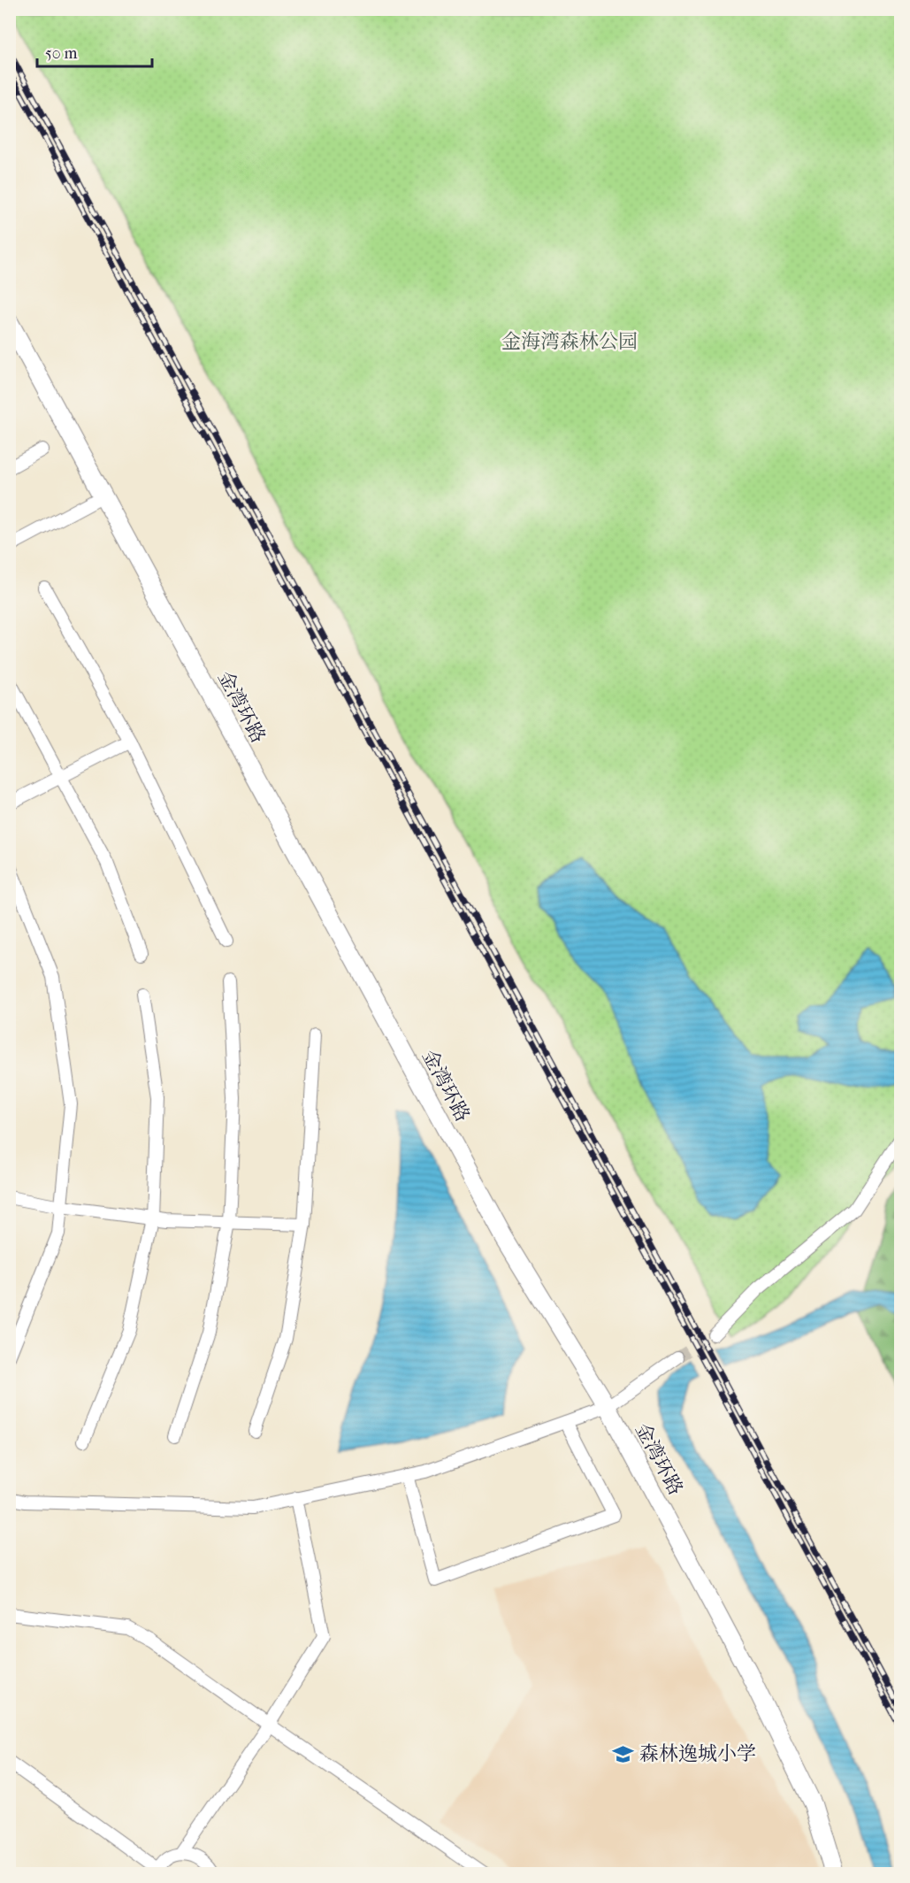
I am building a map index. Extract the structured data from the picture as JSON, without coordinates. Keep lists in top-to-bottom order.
{
  "streets": {
    "main road": ["金湾环路"]
  },
  "parks": ["金海湾森林公园"],
  "places": {
    "school or university": ["森林逸城小学"]
  },
  "scale_bar": "50 m"
}
